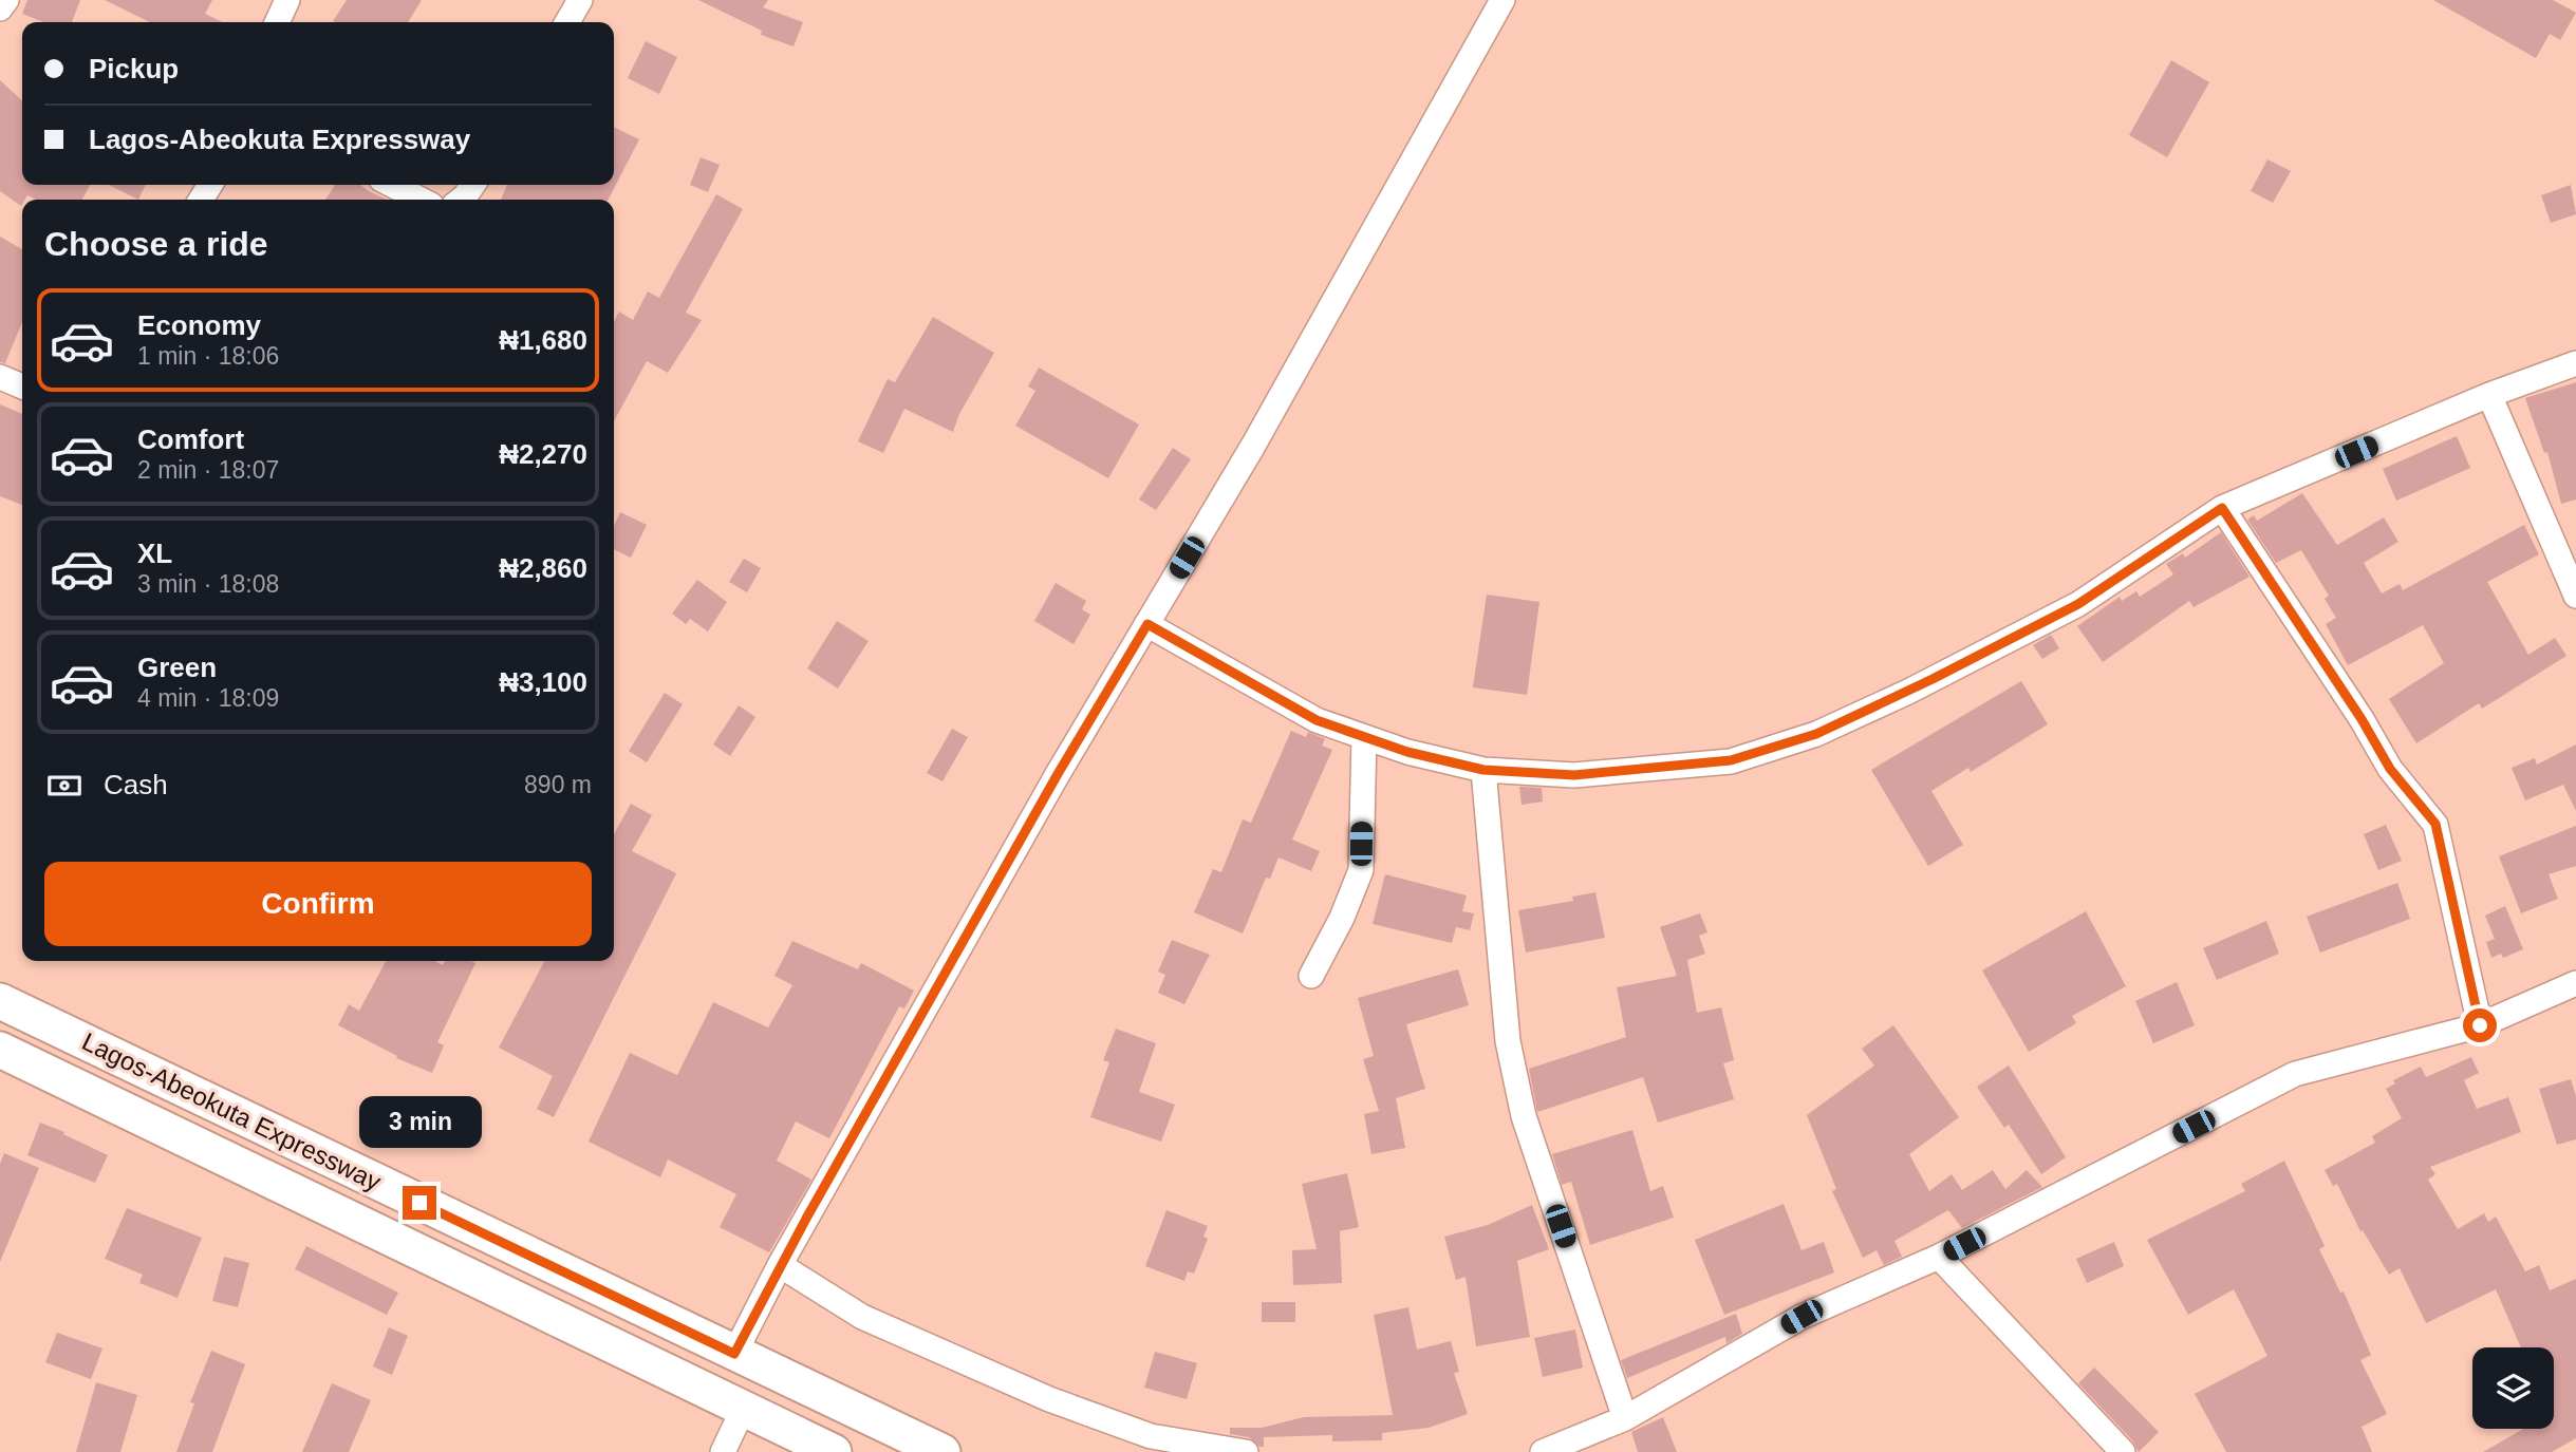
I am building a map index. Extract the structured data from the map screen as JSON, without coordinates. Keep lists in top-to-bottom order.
{
  "streets": {
    "highway": ["Lagos-Abeokuta Expressway"]
  },
  "page": {
    "banner": ["Pickup", "Lagos-Abeokuta Expressway"],
    "heading": "Choose a ride",
    "list": [
      {
        "name": "Economy",
        "note": "1 min · 18:06",
        "value": "₦1,680"
      },
      {
        "name": "Comfort",
        "note": "2 min · 18:07",
        "value": "₦2,270"
      },
      {
        "name": "XL",
        "note": "3 min · 18:08",
        "value": "₦2,860"
      },
      {
        "name": "Green",
        "note": "4 min · 18:09",
        "value": "₦3,100"
      }
    ],
    "pay": ["Cash", "890 m"],
    "buttons": "Confirm",
    "bubble": "3 min"
  }
}
